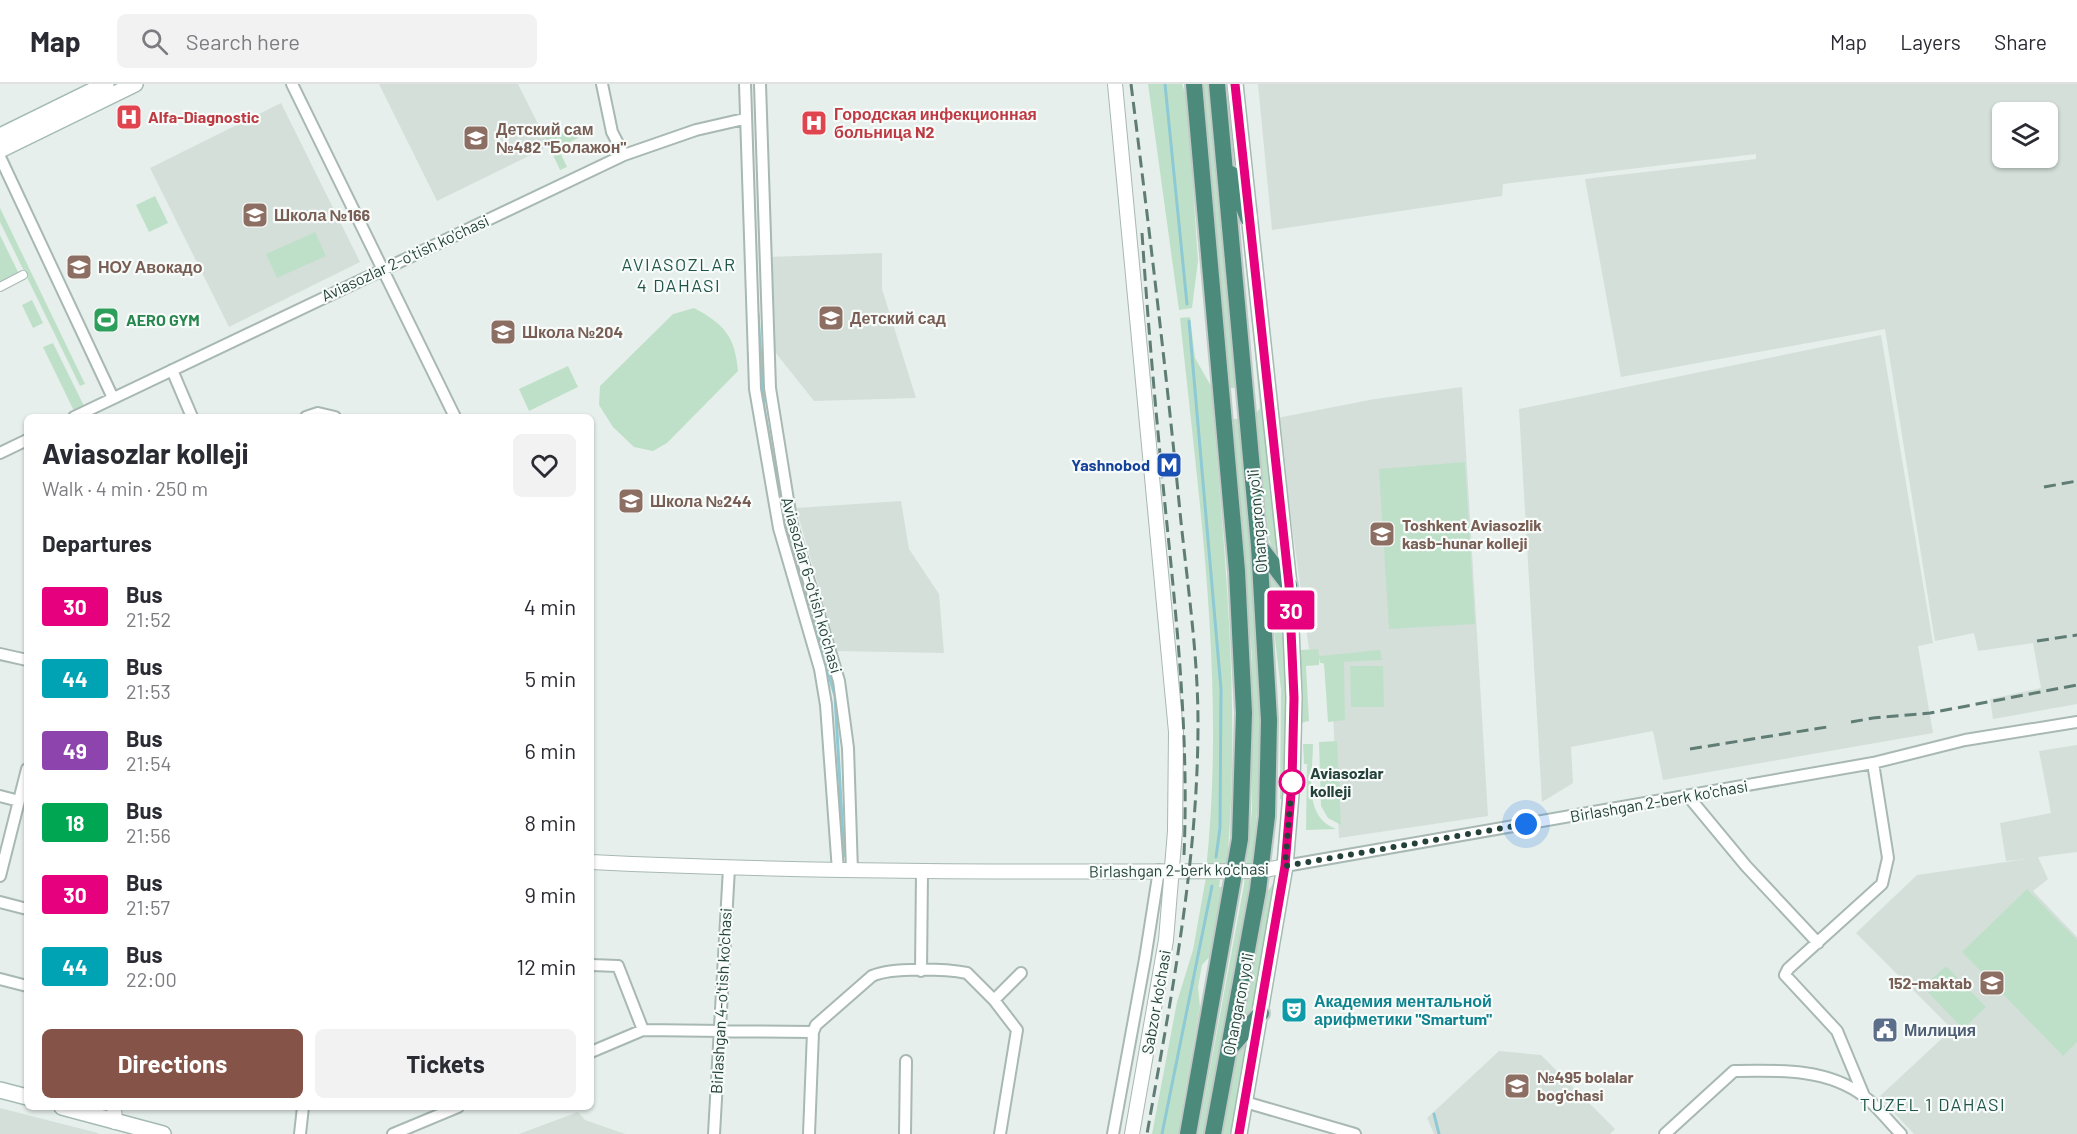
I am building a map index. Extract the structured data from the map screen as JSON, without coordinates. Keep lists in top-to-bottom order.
{
  "streets": {
    "highway": ["Ohangaron yoʻli"],
    "street": [
      "Aviasozlar 2-o'tish ko'chasi",
      "Aviasozlar 6-o'tish ko'chasi",
      "Birlashgan 2-berk ko'chasi",
      "Birlashgan 4-o'tish ko'chasi",
      "Sabzor ko'chasi"
    ]
  },
  "crossings": [
    ["Aviasozlar 2-o'tish ko'chasi", "Aviasozlar 6-o'tish ko'chasi"],
    ["Ohangaron yoʻli", "Birlashgan 2-berk ko'chasi"],
    ["Aviasozlar 6-o'tish ko'chasi", "Birlashgan 2-berk ko'chasi"],
    ["Birlashgan 2-berk ko'chasi", "Birlashgan 4-o'tish ko'chasi"],
    ["Birlashgan 2-berk ko'chasi", "Sabzor ko'chasi"]
  ],
  "districts": ["AVIASOZLAR 4 DAHASI", "TUZEL 1 DAHASI"],
  "places": {
    "hospital": ["Alfa-Diagnostic", "Городская инфекционная больница N2"],
    "school or university": [
      "Детский сам №482 \"Болажон\"",
      "Школа №166",
      "НОУ Авокадо",
      "Детский сад",
      "Школа №204",
      "Школа №244",
      "Toshkent Aviasozlik kasb-hunar kolleji",
      "152-maktab",
      "№495 bolalar bog'chasi"
    ],
    "sports": ["AERO GYM"],
    "metro station": ["Yashnobod"],
    "other": ["Aviasozlar kolleji"],
    "theatre": ["Академия ментальной арифметики \"Smartum\""],
    "public building": ["Милиция"]
  },
  "lines": ["bus line 30"],
  "page": {
    "header": "Map",
    "search": "Search here",
    "nav": ["Map", "Layers", "Share"],
    "on_map": "30",
    "heading": [
      ["Aviasozlar kolleji", "Walk · 4 min · 250 m"],
      "Departures"
    ],
    "list": [
      {
        "mark": "30",
        "name": "Bus",
        "note": "21:52",
        "value": "4 min"
      },
      {
        "mark": "44",
        "name": "Bus",
        "note": "21:53",
        "value": "5 min"
      },
      {
        "mark": "49",
        "name": "Bus",
        "note": "21:54",
        "value": "6 min"
      },
      {
        "mark": "18",
        "name": "Bus",
        "note": "21:56",
        "value": "8 min"
      },
      {
        "mark": "30",
        "name": "Bus",
        "note": "21:57",
        "value": "9 min"
      },
      {
        "mark": "44",
        "name": "Bus",
        "note": "22:00",
        "value": "12 min"
      }
    ],
    "buttons": ["Directions", "Tickets"]
  }
}
